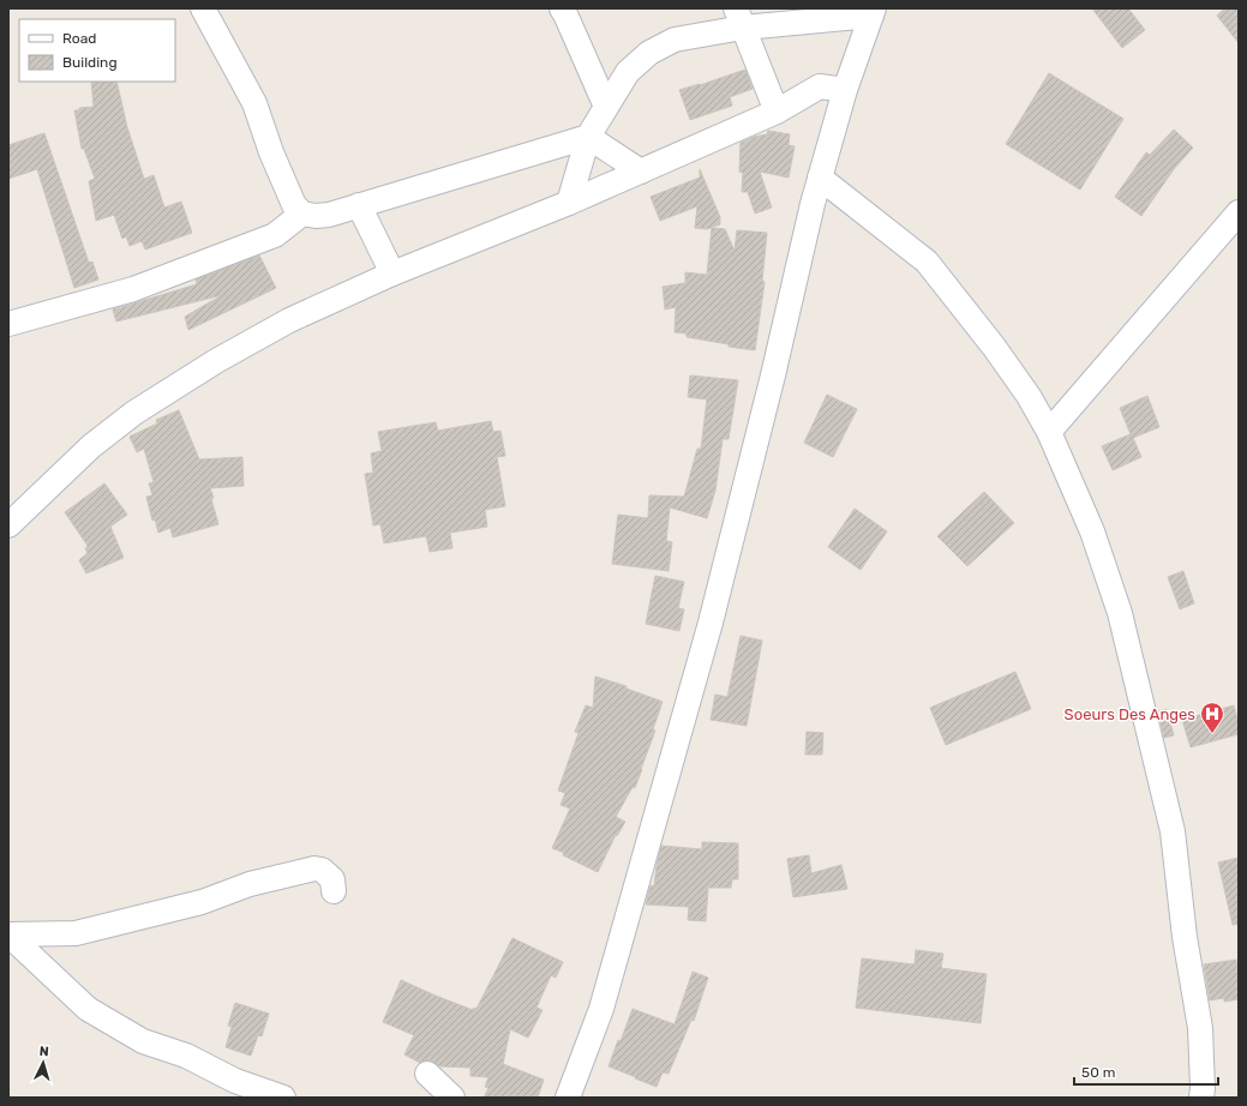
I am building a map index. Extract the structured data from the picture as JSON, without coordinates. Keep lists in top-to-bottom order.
{
  "places": {
    "hospital": ["Soeurs Des Anges"]
  },
  "legend": ["Road", "Building"],
  "scale_bar": "50 m",
  "north": "top"
}
